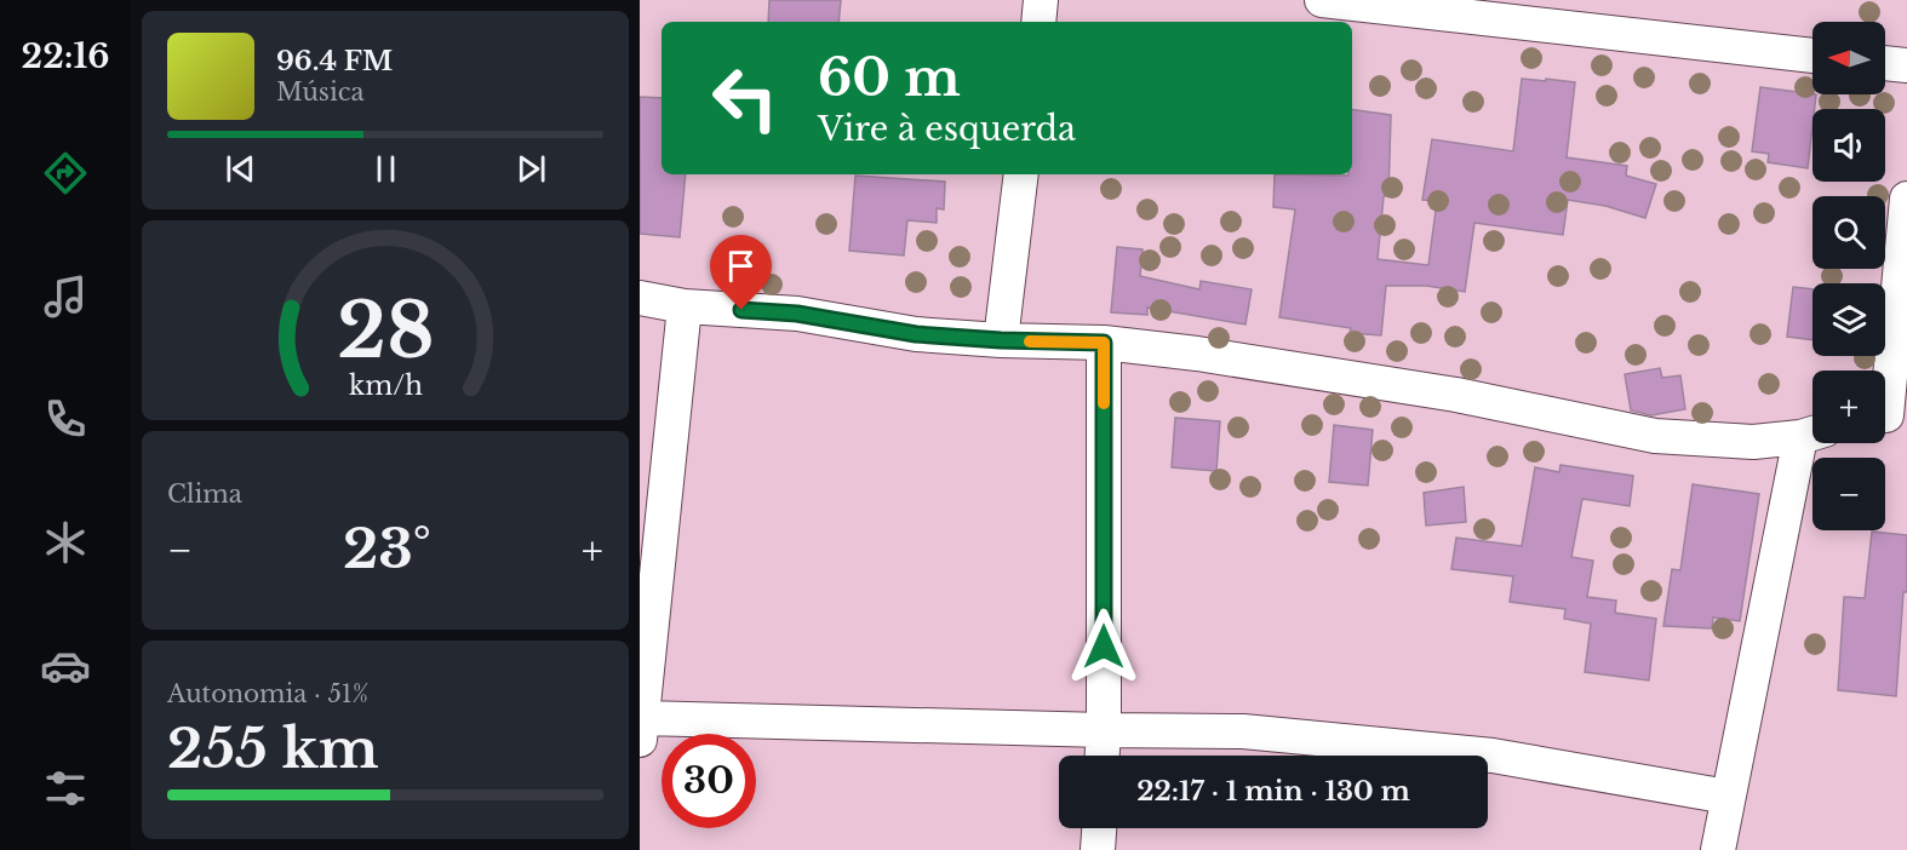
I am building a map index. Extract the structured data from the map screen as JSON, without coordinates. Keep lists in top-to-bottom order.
{
  "north": "left",
  "page": {
    "tabs": "22:16",
    "map_buttons": ["+", "−"],
    "turn": ["60 m", "Vire à esquerda"],
    "song": ["96.4 FM", "Música"],
    "tile": [
      "Clima",
      ["Autonomia · 51%", "255 km"]
    ],
    "heat": ["−", "23°", "+"],
    "limit": "30",
    "trip": "22:17 · 1 min · 130 m",
    "gauge": ["28", "km/h"]
  }
}
